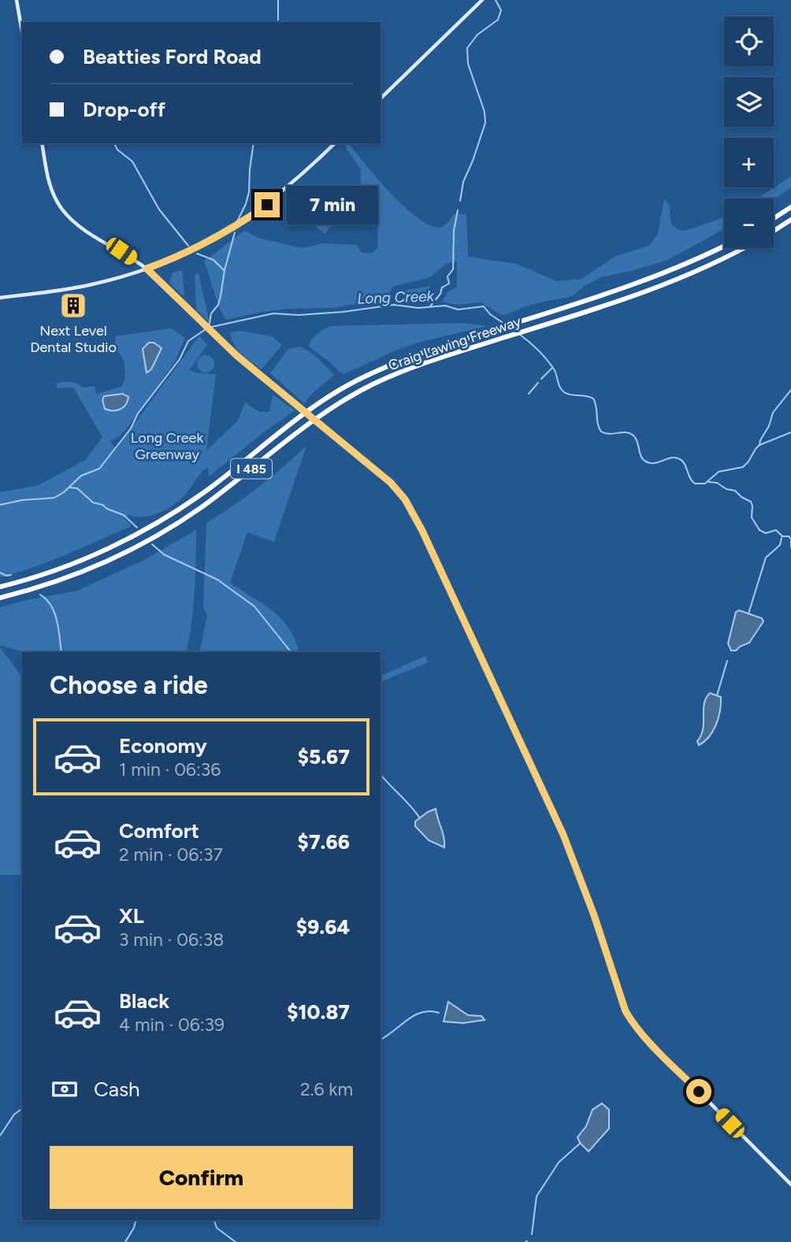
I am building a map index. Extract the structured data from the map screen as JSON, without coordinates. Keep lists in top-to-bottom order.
{
  "streets": {
    "highway": ["Craig Lawing Freeway", "I 485"]
  },
  "water": ["Long Creek"],
  "parks": ["Long Creek Greenway"],
  "places": {
    "building": ["Next Level Dental Studio"]
  },
  "page": {
    "map_buttons": ["+", "−"],
    "banner": ["Beatties Ford Road", "Drop-off"],
    "bubble": "7 min",
    "heading": "Choose a ride",
    "list": [
      {
        "name": "Economy",
        "note": "1 min · 06:36",
        "value": "$5.67"
      },
      {
        "name": "Comfort",
        "note": "2 min · 06:37",
        "value": "$7.66"
      },
      {
        "name": "XL",
        "note": "3 min · 06:38",
        "value": "$9.64"
      },
      {
        "name": "Black",
        "note": "4 min · 06:39",
        "value": "$10.87"
      }
    ],
    "pay": ["Cash", "2.6 km"],
    "buttons": "Confirm"
  }
}
